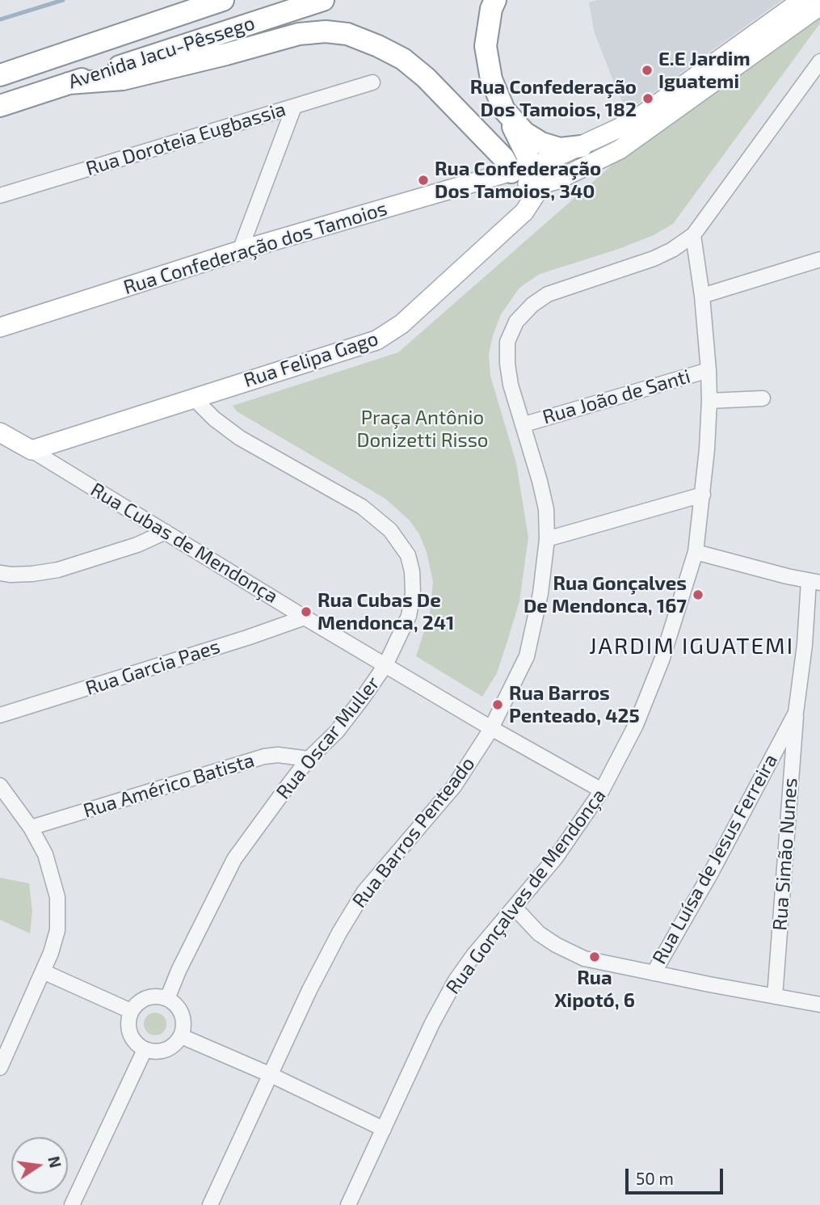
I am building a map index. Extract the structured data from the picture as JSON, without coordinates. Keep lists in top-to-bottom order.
{
  "streets": {
    "highway": ["Avenida Jacu-Pêssego"],
    "main road": ["Rua Confederação dos Tamoios", "Rua Felipa Gago", "Rua Cubas de Mendonça"],
    "street": [
      "Rua Doroteia Eugbassia",
      "Rua João de Santi",
      "Rua Garcia Paes",
      "Rua Oscar Muller",
      "Rua Américo Batista",
      "Rua Barros Penteado",
      "Rua Simão Nunes",
      "Rua Luísa de Jesus Ferreira",
      "Rua Gonçalves de Mendonça"
    ]
  },
  "crossings": [
    ["Rua Confederação dos Tamoios", "Rua Felipa Gago"],
    ["Rua Felipa Gago", "Rua Cubas de Mendonça"],
    ["Rua Felipa Gago", "Rua Oscar Muller"],
    ["Rua João de Santi", "Rua Barros Penteado"],
    ["Rua João de Santi", "Rua Gonçalves de Mendonça"],
    ["Rua Cubas de Mendonça", "Rua Garcia Paes"],
    ["Rua Cubas de Mendonça", "Rua Oscar Muller"],
    ["Rua Cubas de Mendonça", "Rua Barros Penteado"],
    ["Rua Cubas de Mendonça", "Rua Gonçalves de Mendonça"],
    ["Rua Oscar Muller", "Rua Américo Batista"],
    ["Rua Barros Penteado", "Rua Gonçalves de Mendonça"],
    ["Rua Simão Nunes", "Rua Luísa de Jesus Ferreira"]
  ],
  "districts": ["JARDIM IGUATEMI"],
  "parks": ["Praça Antônio Donizetti Risso"],
  "places": [
    "E.E Jardim Iguatemi",
    "Rua Confederação Dos Tamoios, 182",
    "Rua Confederação Dos Tamoios, 340",
    "Rua Gonçalves De Mendonca, 167",
    "Rua Cubas De Mendonca, 241",
    "Rua Barros Penteado, 425",
    "Rua Xipotó, 6"
  ],
  "scale_bar": "50 m",
  "north": "right"
}
